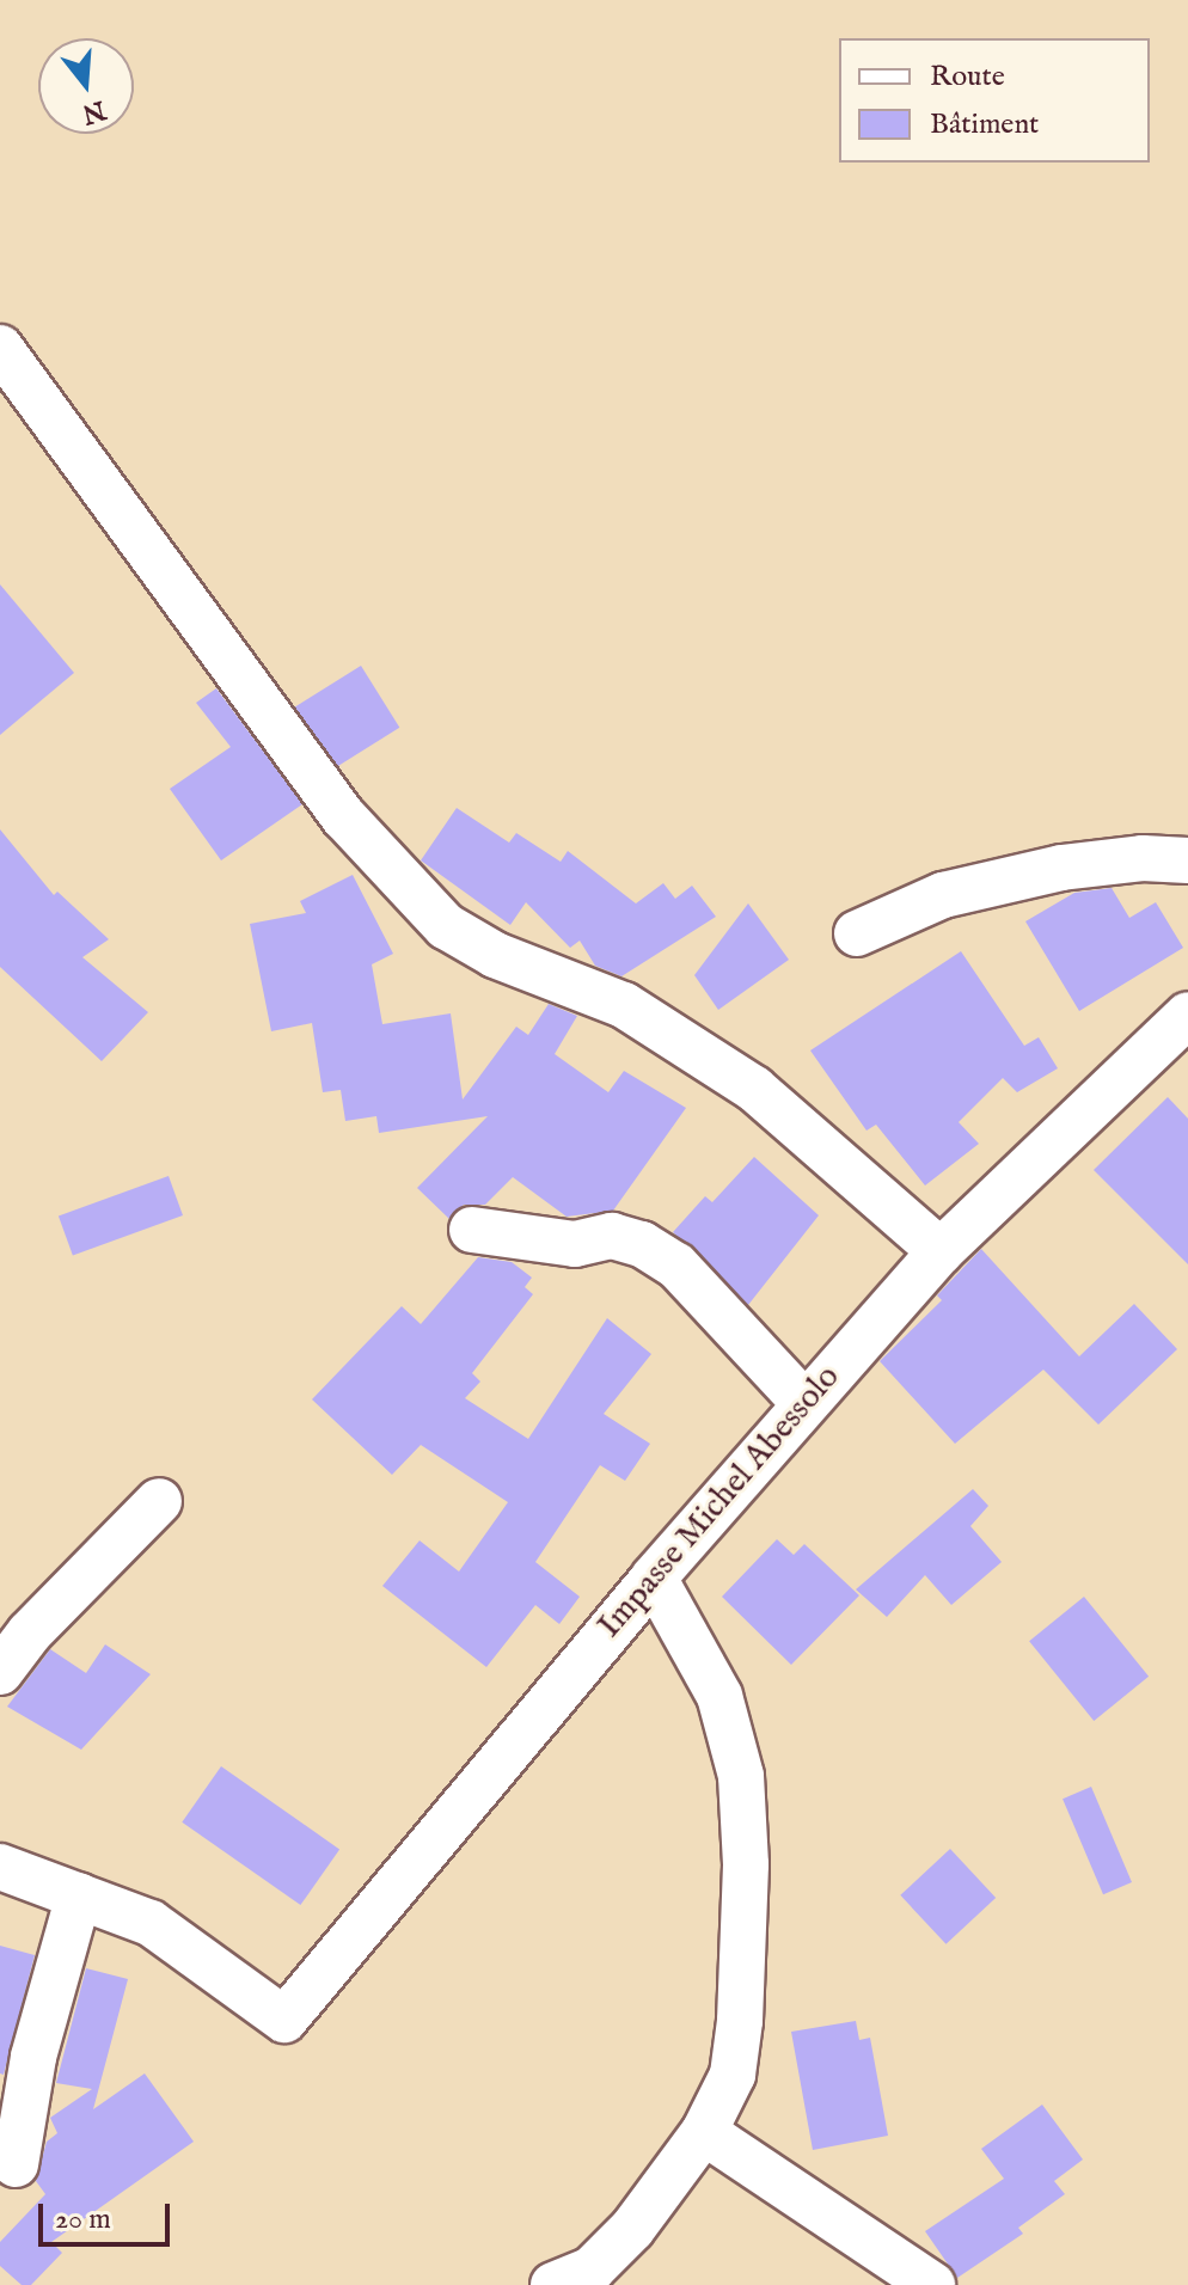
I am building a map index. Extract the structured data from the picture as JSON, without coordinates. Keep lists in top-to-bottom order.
{
  "streets": {
    "street": ["Impasse Michel Abessolo"]
  },
  "legend": ["Route", "Bâtiment"],
  "scale_bar": "20 m",
  "north": "bottom"
}
